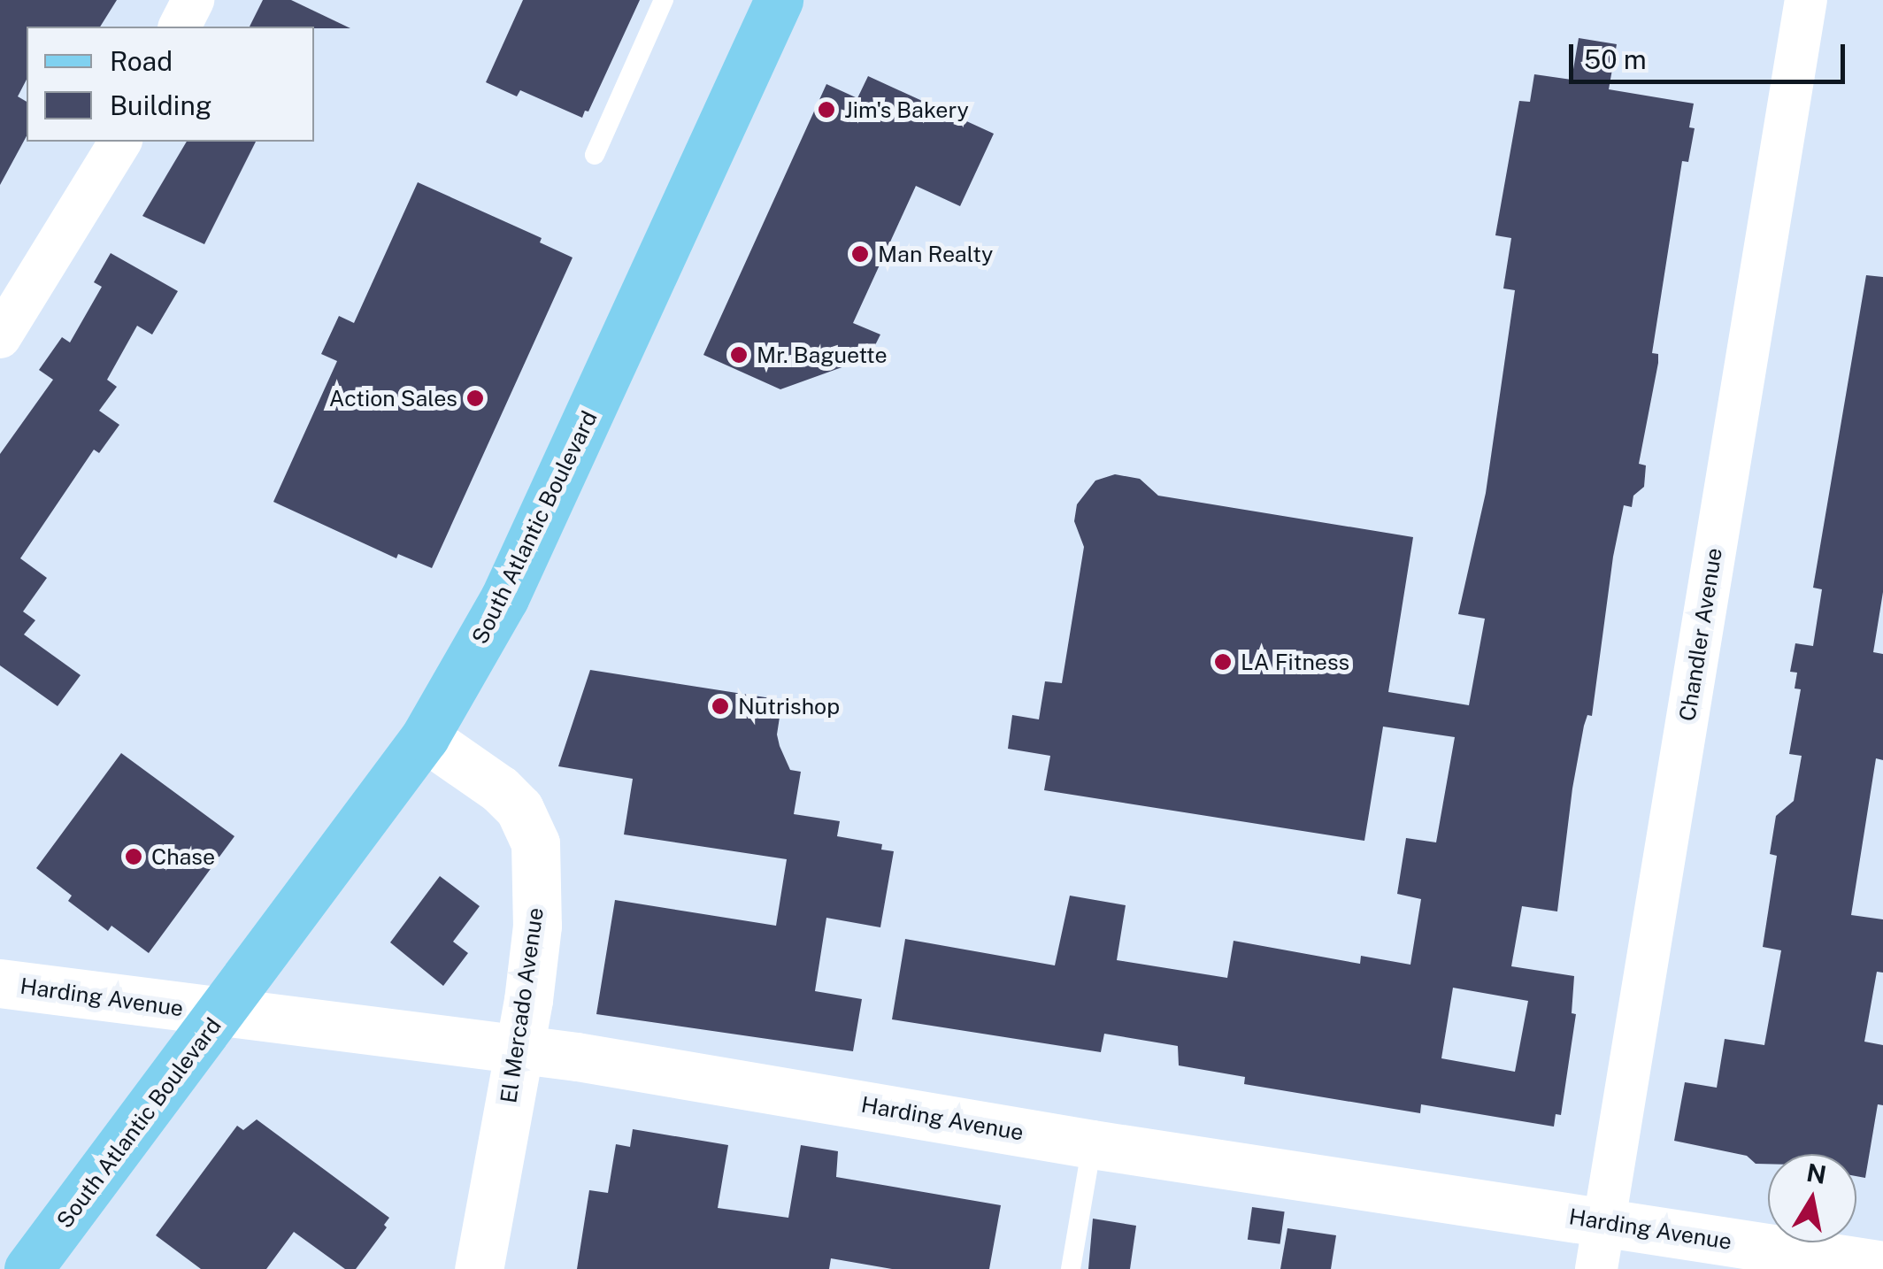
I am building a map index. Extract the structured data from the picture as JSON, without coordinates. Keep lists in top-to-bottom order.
{
  "streets": {
    "main road": ["South Atlantic Boulevard"],
    "street": ["Chandler Avenue", "Harding Avenue", "El Mercado Avenue"]
  },
  "crossings": [
    ["South Atlantic Boulevard", "Harding Avenue"],
    ["South Atlantic Boulevard", "El Mercado Avenue"],
    ["Chandler Avenue", "Harding Avenue"],
    ["Harding Avenue", "El Mercado Avenue"]
  ],
  "places": [
    "Jim's Bakery",
    "Man Realty",
    "Mr. Baguette",
    "Action Sales",
    "LA Fitness",
    "Nutrishop",
    "Chase"
  ],
  "legend": ["Road", "Building"],
  "scale_bar": "50 m",
  "north": "top"
}
